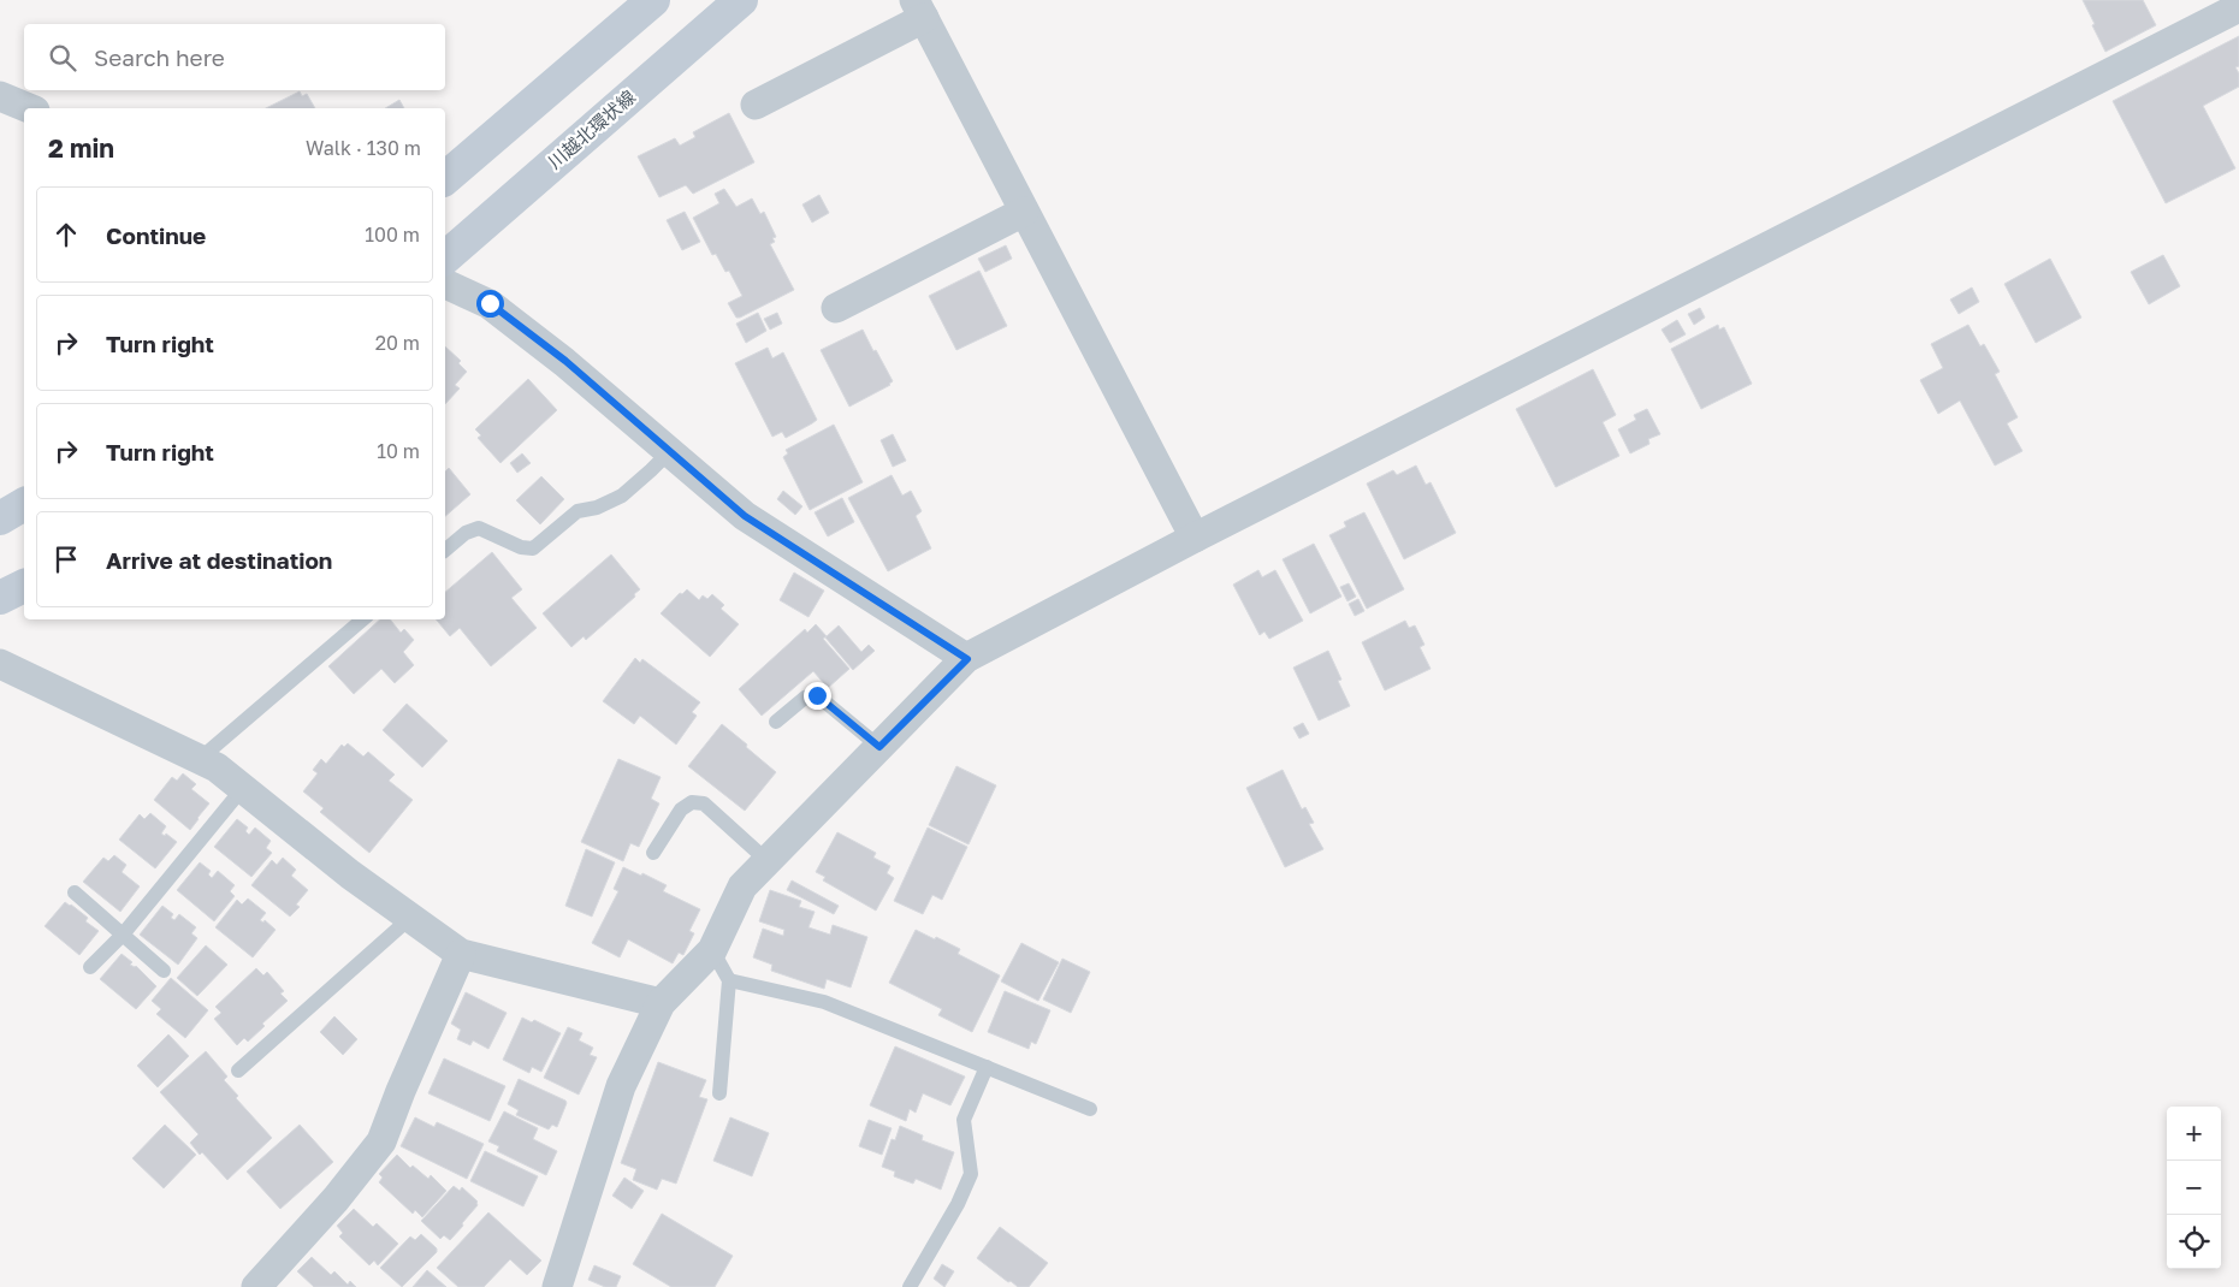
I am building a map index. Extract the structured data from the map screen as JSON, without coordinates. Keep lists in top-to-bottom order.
{
  "streets": {
    "main road": ["川越北環状線"]
  },
  "page": {
    "search": "Search here",
    "heading": ["2 min", "Walk · 130 m"],
    "list": [
      ["Continue", "100 m"],
      ["Turn right", "20 m"],
      ["Turn right", "10 m"],
      "Arrive at destination"
    ],
    "map_buttons": ["+", "−"]
  }
}
